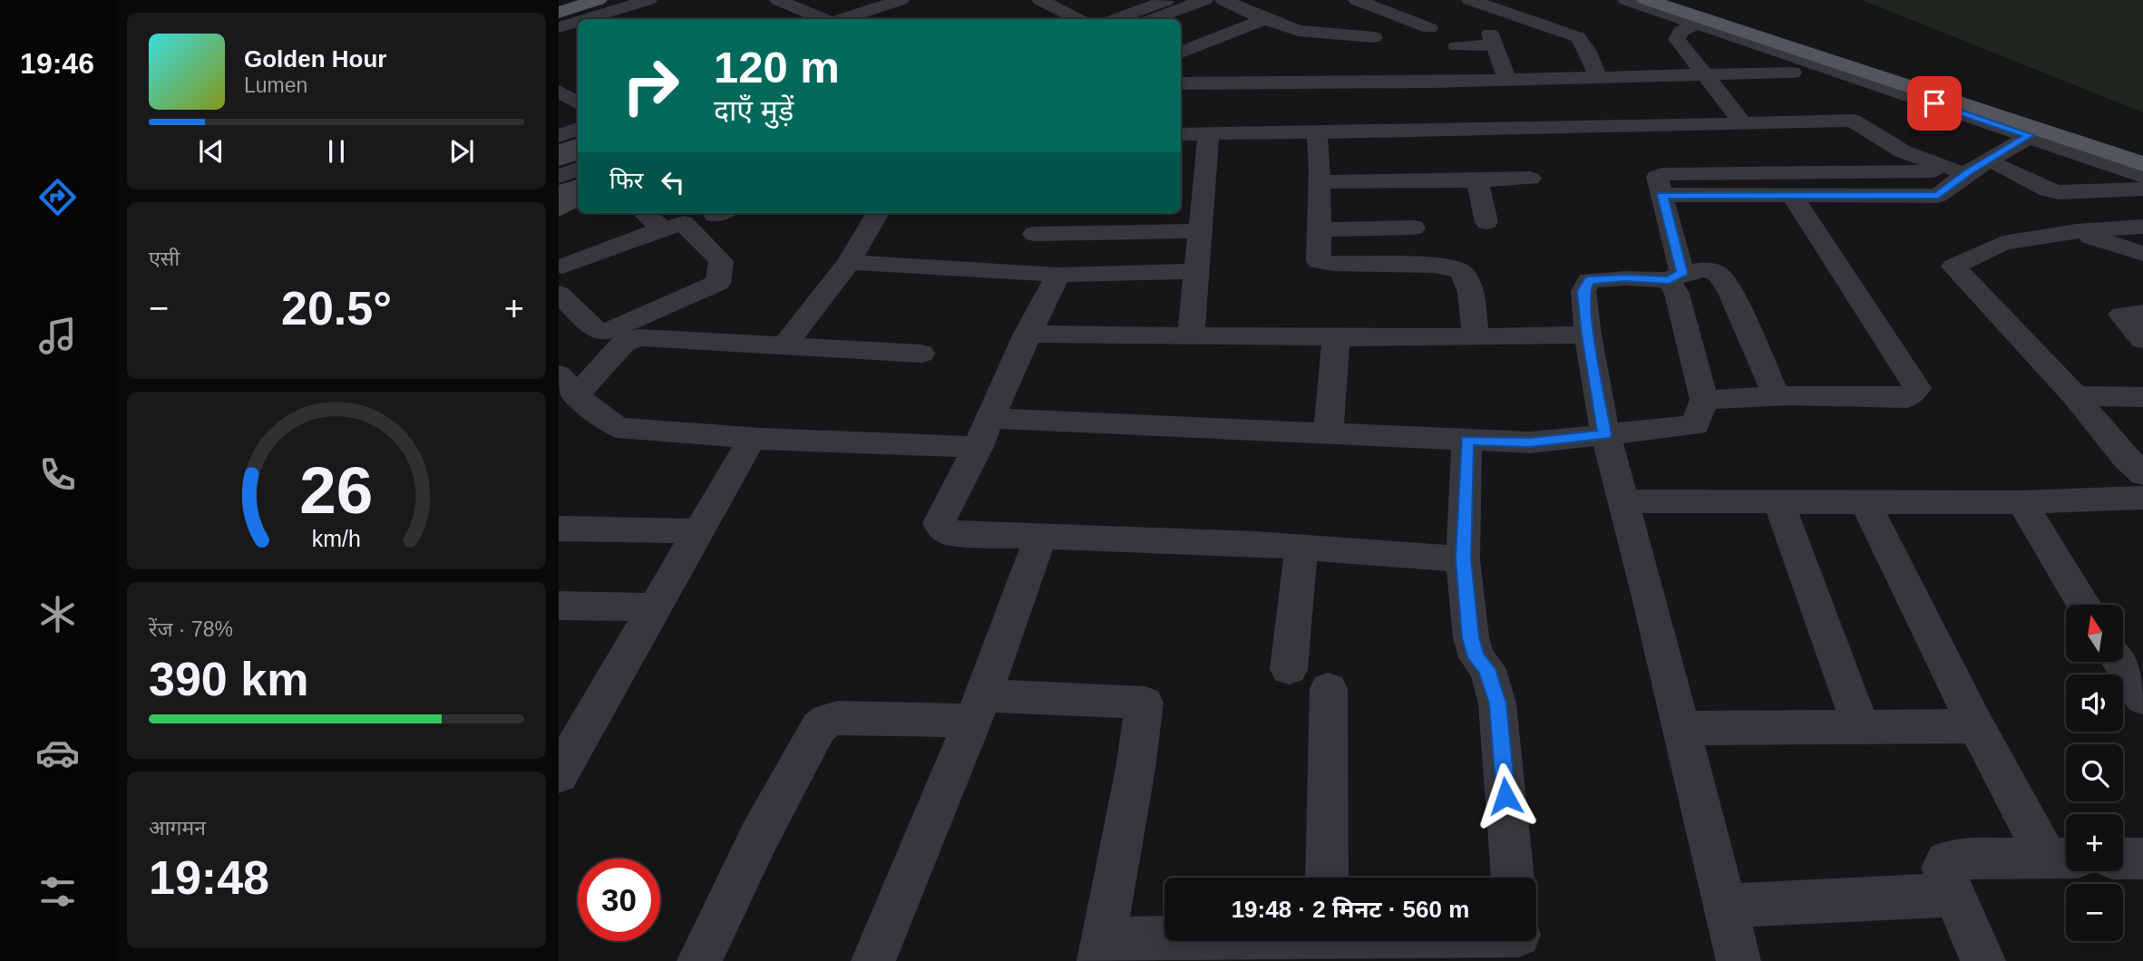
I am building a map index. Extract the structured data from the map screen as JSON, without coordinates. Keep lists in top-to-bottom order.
{
  "north": "top",
  "page": {
    "tabs": "19:46",
    "turn": ["120 m", "दाएँ मुड़ें"],
    "song": ["Golden Hour", "Lumen"],
    "then": "फिर",
    "tile": [
      "एसी",
      ["रेंज · 78%", "390 km"],
      ["आगमन", "19:48"]
    ],
    "heat": ["−", "20.5°", "+"],
    "map_buttons": ["+", "−"],
    "limit": "30",
    "trip": "19:48 · 2 मिनट · 560 m",
    "gauge": ["26", "km/h"]
  }
}
